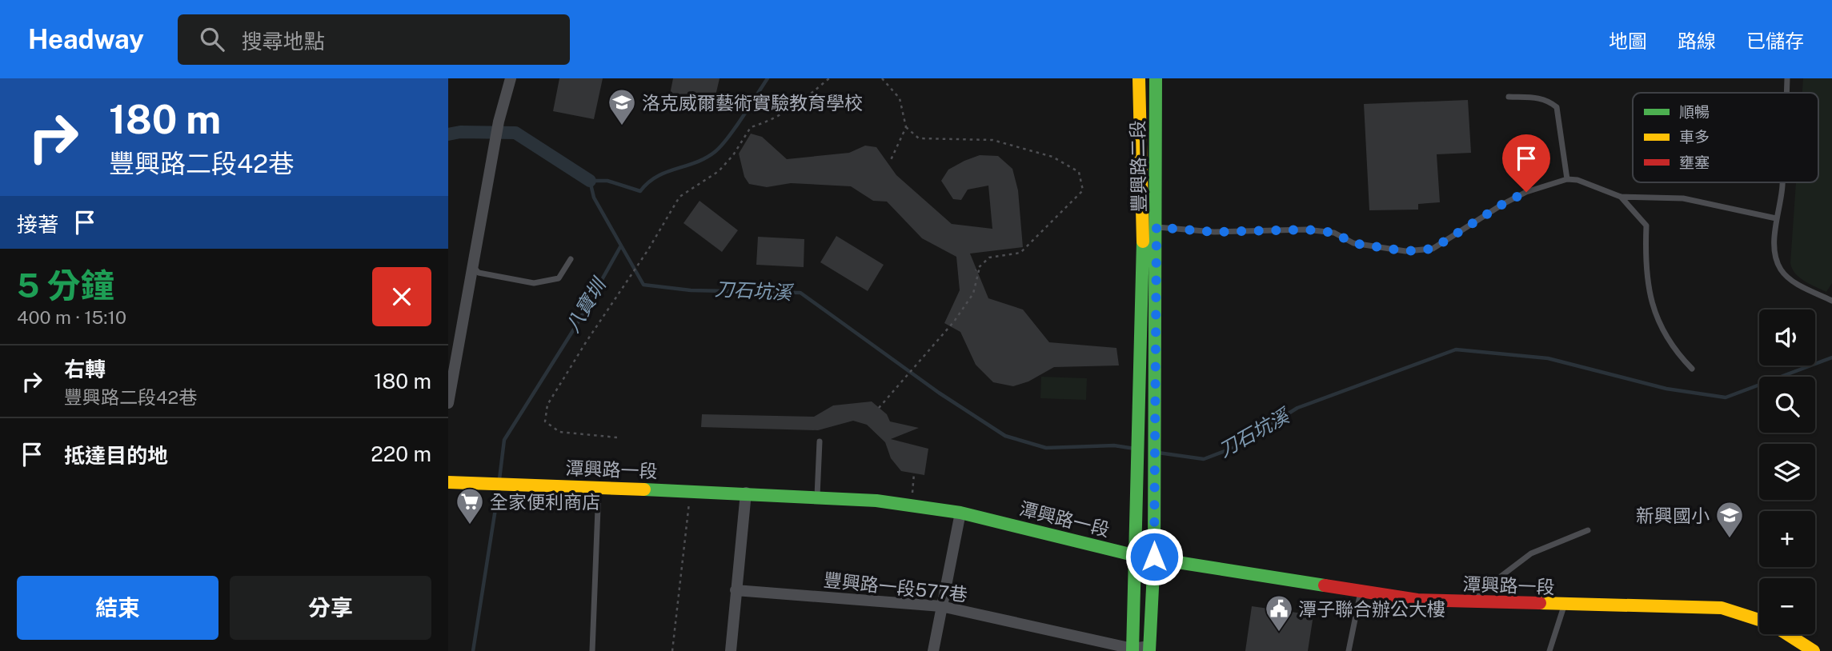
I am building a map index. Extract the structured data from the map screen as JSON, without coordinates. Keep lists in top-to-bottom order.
{
  "streets": {
    "street": ["豐興路二段", "潭興路一段", "豐興路一段577巷"]
  },
  "crossings": [
    ["豐興路二段", "潭興路一段"],
    ["豐興路二段", "豐興路一段577巷"]
  ],
  "water": ["刀石坑溪", "八寶圳"],
  "places": {
    "school or university": ["洛克威爾藝術實驗教育學校", "新興國小"],
    "supermarket": ["全家便利商店"],
    "public building": ["潭子聯合辦公大樓"]
  },
  "legend": ["順暢", "車多", "壅塞"],
  "page": {
    "header": "Headway",
    "search": "搜尋地點",
    "nav": ["地圖", "路線", "已儲存"],
    "turn": ["180 m", "豐興路二段42巷"],
    "then": "接著",
    "heading": ["5 分鐘", "400 m · 15:10"],
    "map_buttons": ["+", "−"],
    "list": [
      {
        "name": "右轉",
        "note": "豐興路二段42巷",
        "value": "180 m"
      },
      {
        "name": "抵達目的地",
        "value": "220 m"
      }
    ],
    "buttons": ["結束", "分享"]
  }
}
